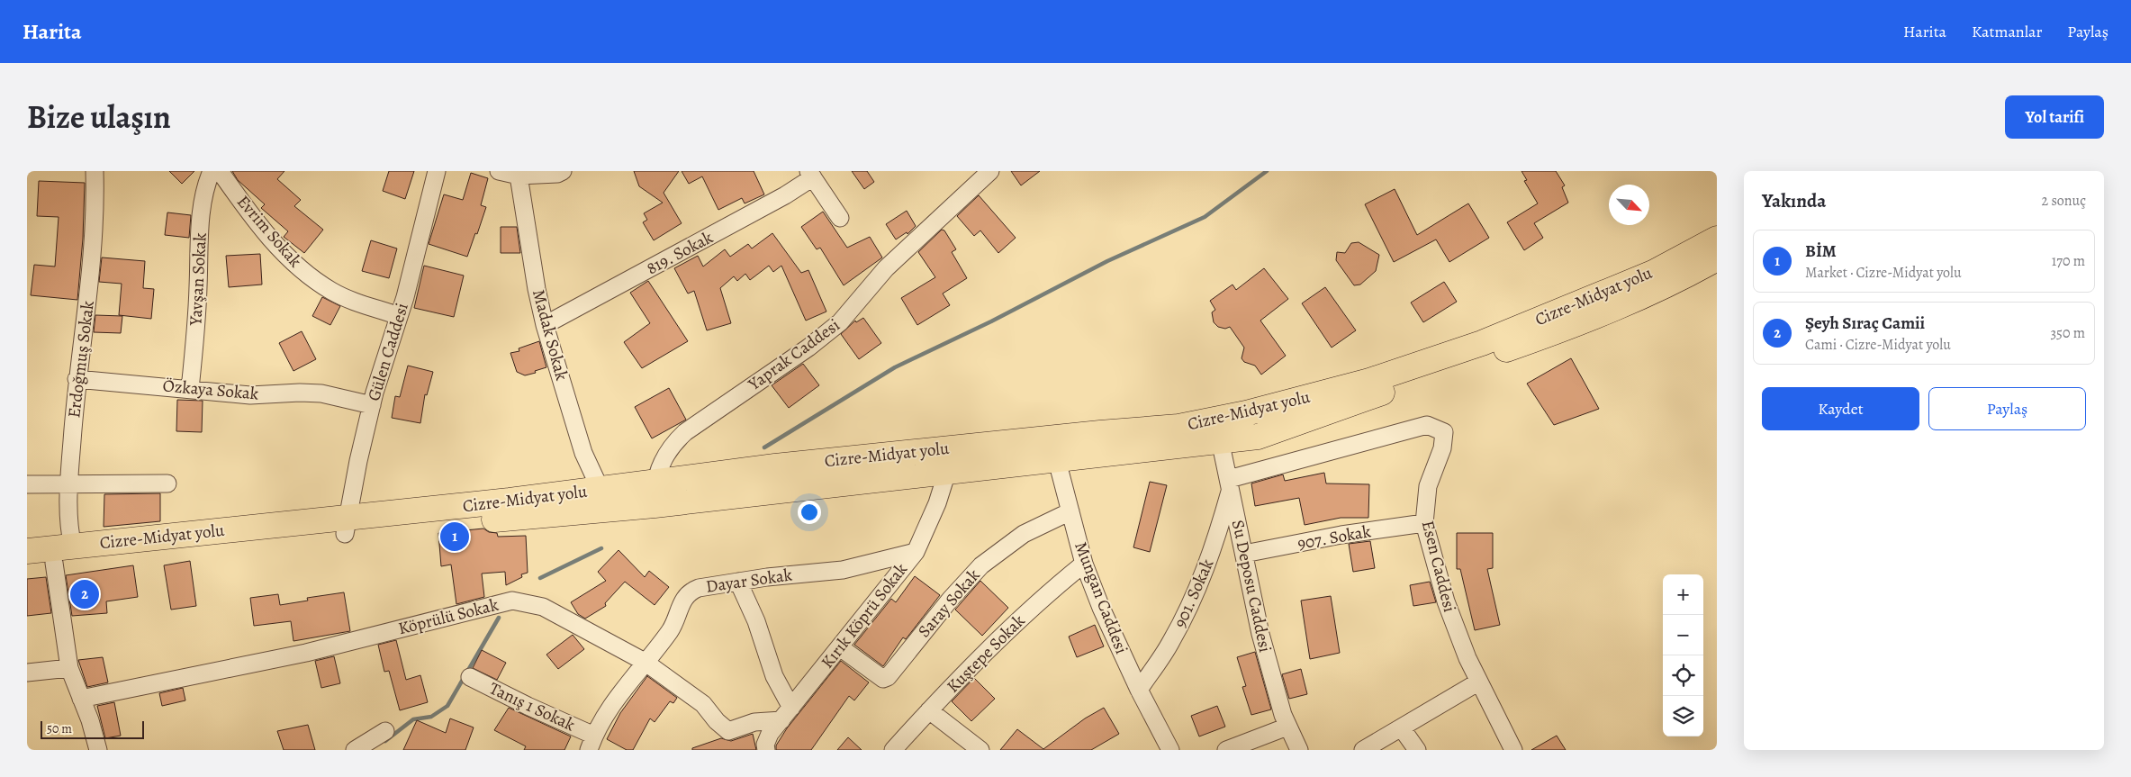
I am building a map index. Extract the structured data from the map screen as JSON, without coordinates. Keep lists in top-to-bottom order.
{
  "streets": {
    "highway": ["Cizre-Midyat yolu"],
    "street": [
      "Evrim Sokak",
      "819. Sokak",
      "Yavşan Sokak",
      "Madak Sokak",
      "Gülen Caddesi",
      "Yaprak Caddesi",
      "Erdoğmuş Sokak",
      "Özkaya Sokak",
      "907. Sokak",
      "Esen Caddesi",
      "Dayar Sokak",
      "Su Deposu Caddesi",
      "901. Sokak",
      "Mungan Caddesi",
      "Saray Sokak",
      "Kırık Köprü Sokak",
      "Köprülü Sokak",
      "Kuştepe Sokak",
      "Tanış 1 Sokak"
    ]
  },
  "crossings": [
    ["Evrim Sokak", "Gülen Caddesi"],
    ["819. Sokak", "Madak Sokak"],
    ["Yavşan Sokak", "Özkaya Sokak"],
    ["Cizre-Midyat yolu", "Madak Sokak"],
    ["Cizre-Midyat yolu", "Gülen Caddesi"],
    ["Cizre-Midyat yolu", "Yaprak Caddesi"],
    ["Cizre-Midyat yolu", "Erdoğmuş Sokak"],
    ["Cizre-Midyat yolu", "Su Deposu Caddesi"],
    ["Cizre-Midyat yolu", "Mungan Caddesi"],
    ["Cizre-Midyat yolu", "Kırık Köprü Sokak"],
    ["Gülen Caddesi", "Özkaya Sokak"],
    ["Erdoğmuş Sokak", "Özkaya Sokak"],
    ["907. Sokak", "Esen Caddesi"],
    ["907. Sokak", "Su Deposu Caddesi"],
    ["Esen Caddesi", "Su Deposu Caddesi"],
    ["Esen Caddesi", "901. Sokak"],
    ["Dayar Sokak", "Kırık Köprü Sokak"],
    ["Dayar Sokak", "Köprülü Sokak"],
    ["Dayar Sokak", "Tanış 1 Sokak"],
    ["Su Deposu Caddesi", "901. Sokak"],
    ["901. Sokak", "Mungan Caddesi"],
    ["Mungan Caddesi", "Saray Sokak"],
    ["Mungan Caddesi", "Kuştepe Sokak"],
    ["Saray Sokak", "Kırık Köprü Sokak"],
    ["Kırık Köprü Sokak", "Köprülü Sokak"]
  ],
  "scale_bar": "50 m",
  "north": "bottom right",
  "page": {
    "header": "Harita",
    "nav": ["Harita", "Katmanlar", "Paylaş"],
    "title": "Bize ulaşın",
    "buttons": [
      "Yol tarifi",
      ["Kaydet", "Paylaş"]
    ],
    "heading": ["Yakında", "2 sonuç"],
    "list": [
      {
        "mark": "1",
        "name": "BİM",
        "note": "Market · Cizre-Midyat yolu",
        "value": "170 m"
      },
      {
        "mark": "2",
        "name": "Şeyh Sıraç Camii",
        "note": "Cami · Cizre-Midyat yolu",
        "value": "350 m"
      }
    ],
    "pins": ["1", "2"],
    "map_buttons": ["+", "−"],
    "scale": "50 m"
  }
}
